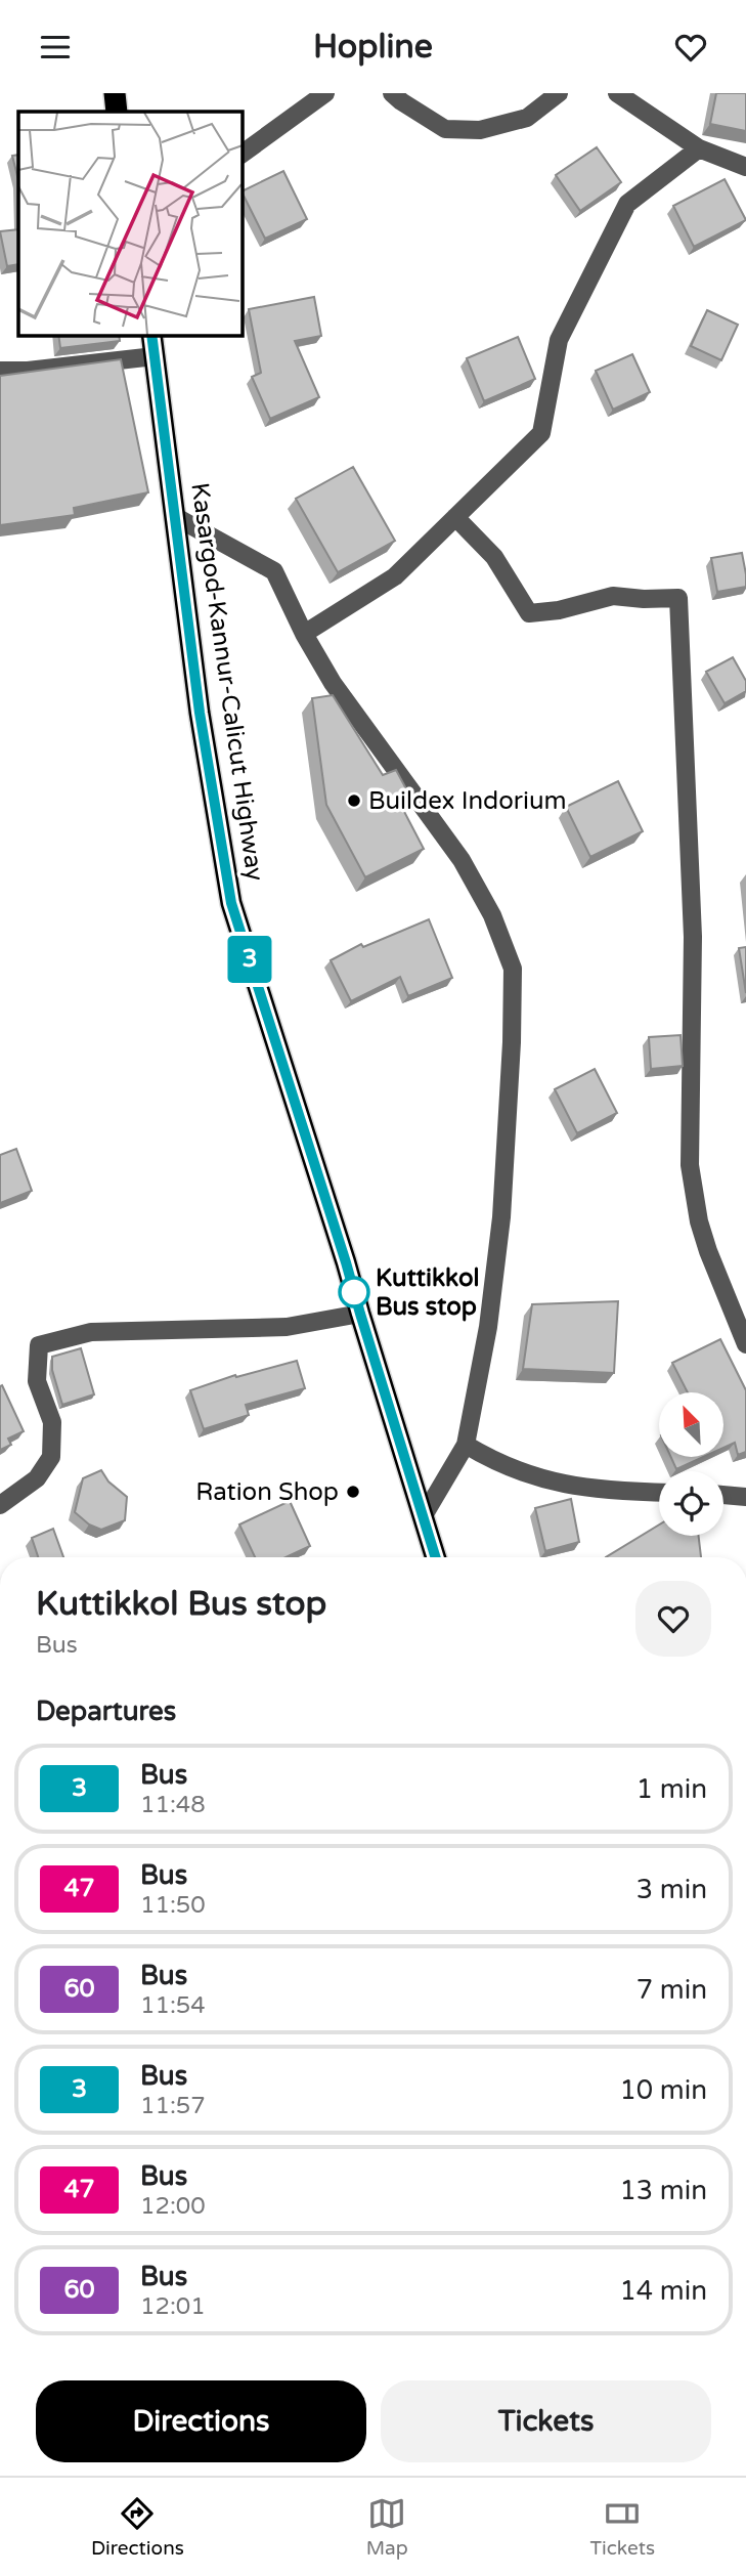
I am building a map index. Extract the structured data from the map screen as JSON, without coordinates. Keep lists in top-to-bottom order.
{
  "streets": {
    "highway": ["Kasargod-Kannur-Calicut Highway"]
  },
  "places": ["Buildex Indorium", "Kuttikkol Bus stop", "Ration Shop"],
  "lines": ["bus line 3"],
  "north": "top left",
  "page": {
    "header": "Hopline",
    "on_map": "3",
    "heading": [
      ["Kuttikkol Bus stop", "Bus"],
      "Departures"
    ],
    "list": [
      {
        "mark": "3",
        "name": "Bus",
        "note": "11:48",
        "value": "1 min"
      },
      {
        "mark": "47",
        "name": "Bus",
        "note": "11:50",
        "value": "3 min"
      },
      {
        "mark": "60",
        "name": "Bus",
        "note": "11:54",
        "value": "7 min"
      },
      {
        "mark": "3",
        "name": "Bus",
        "note": "11:57",
        "value": "10 min"
      },
      {
        "mark": "47",
        "name": "Bus",
        "note": "12:00",
        "value": "13 min"
      },
      {
        "mark": "60",
        "name": "Bus",
        "note": "12:01",
        "value": "14 min"
      }
    ],
    "buttons": ["Directions", "Tickets"],
    "tabs": ["Directions", "Map", "Tickets"]
  }
}
